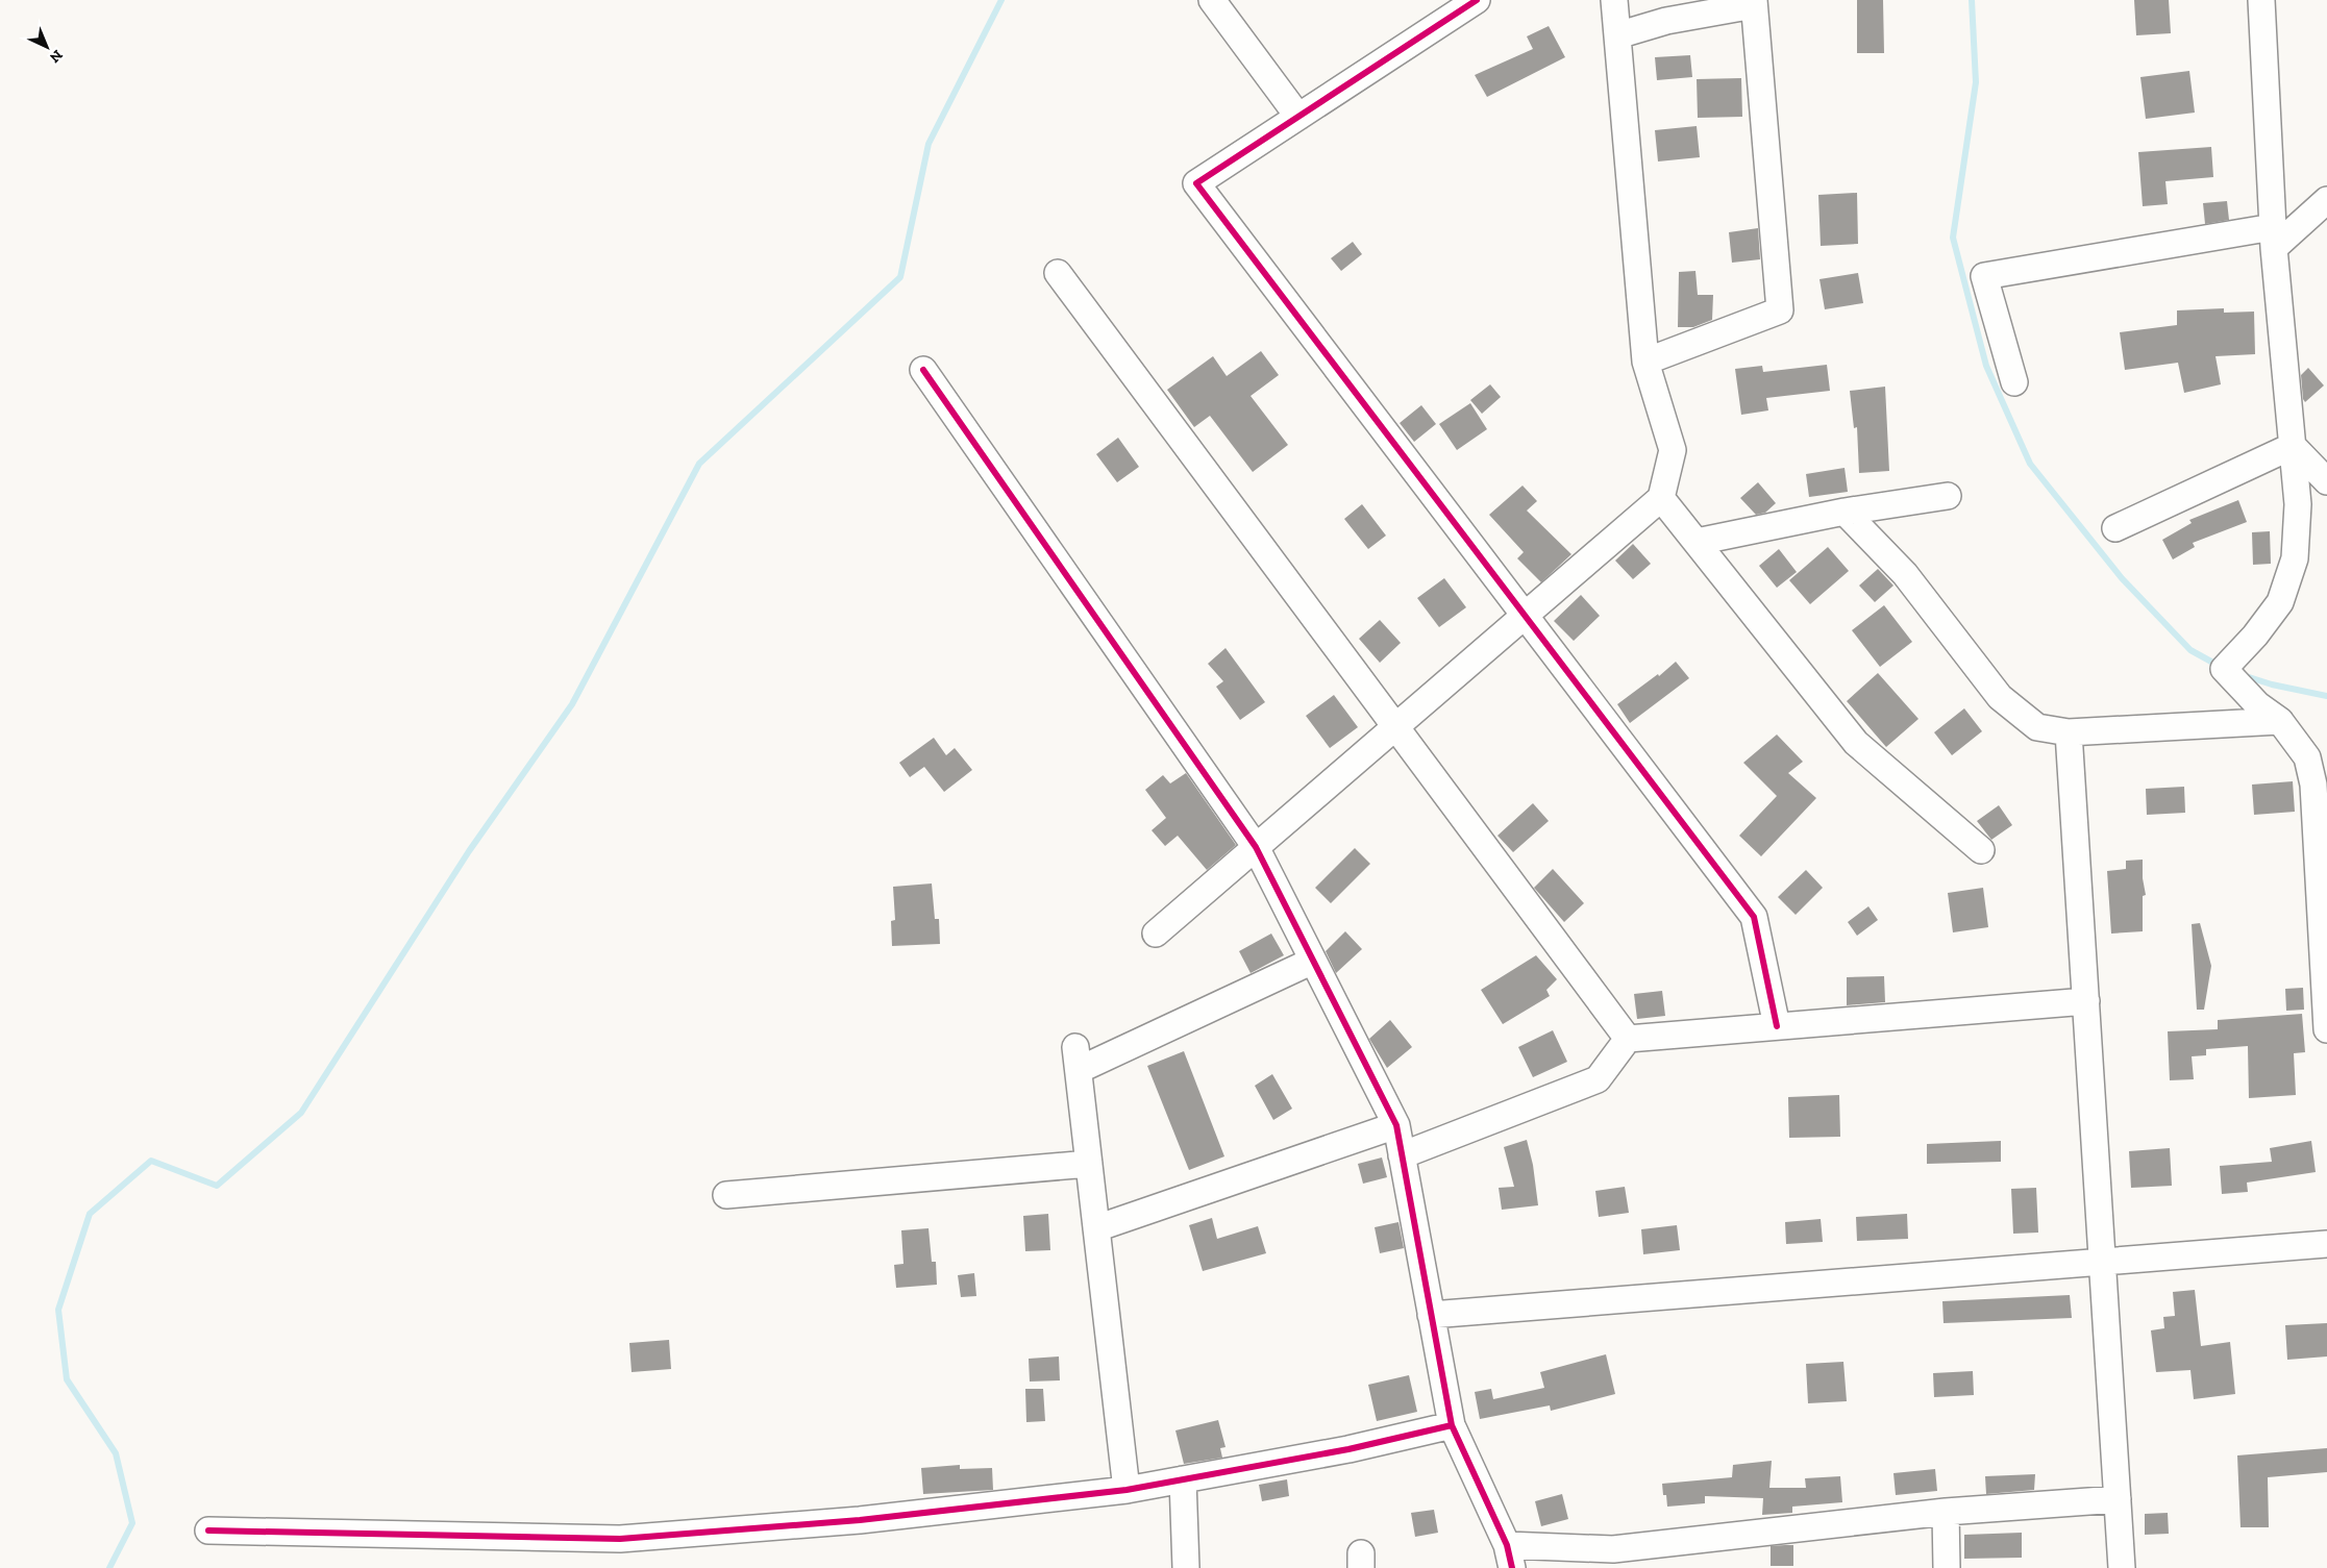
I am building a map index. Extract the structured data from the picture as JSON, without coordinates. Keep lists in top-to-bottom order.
{
  "north": "bottom right"
}
